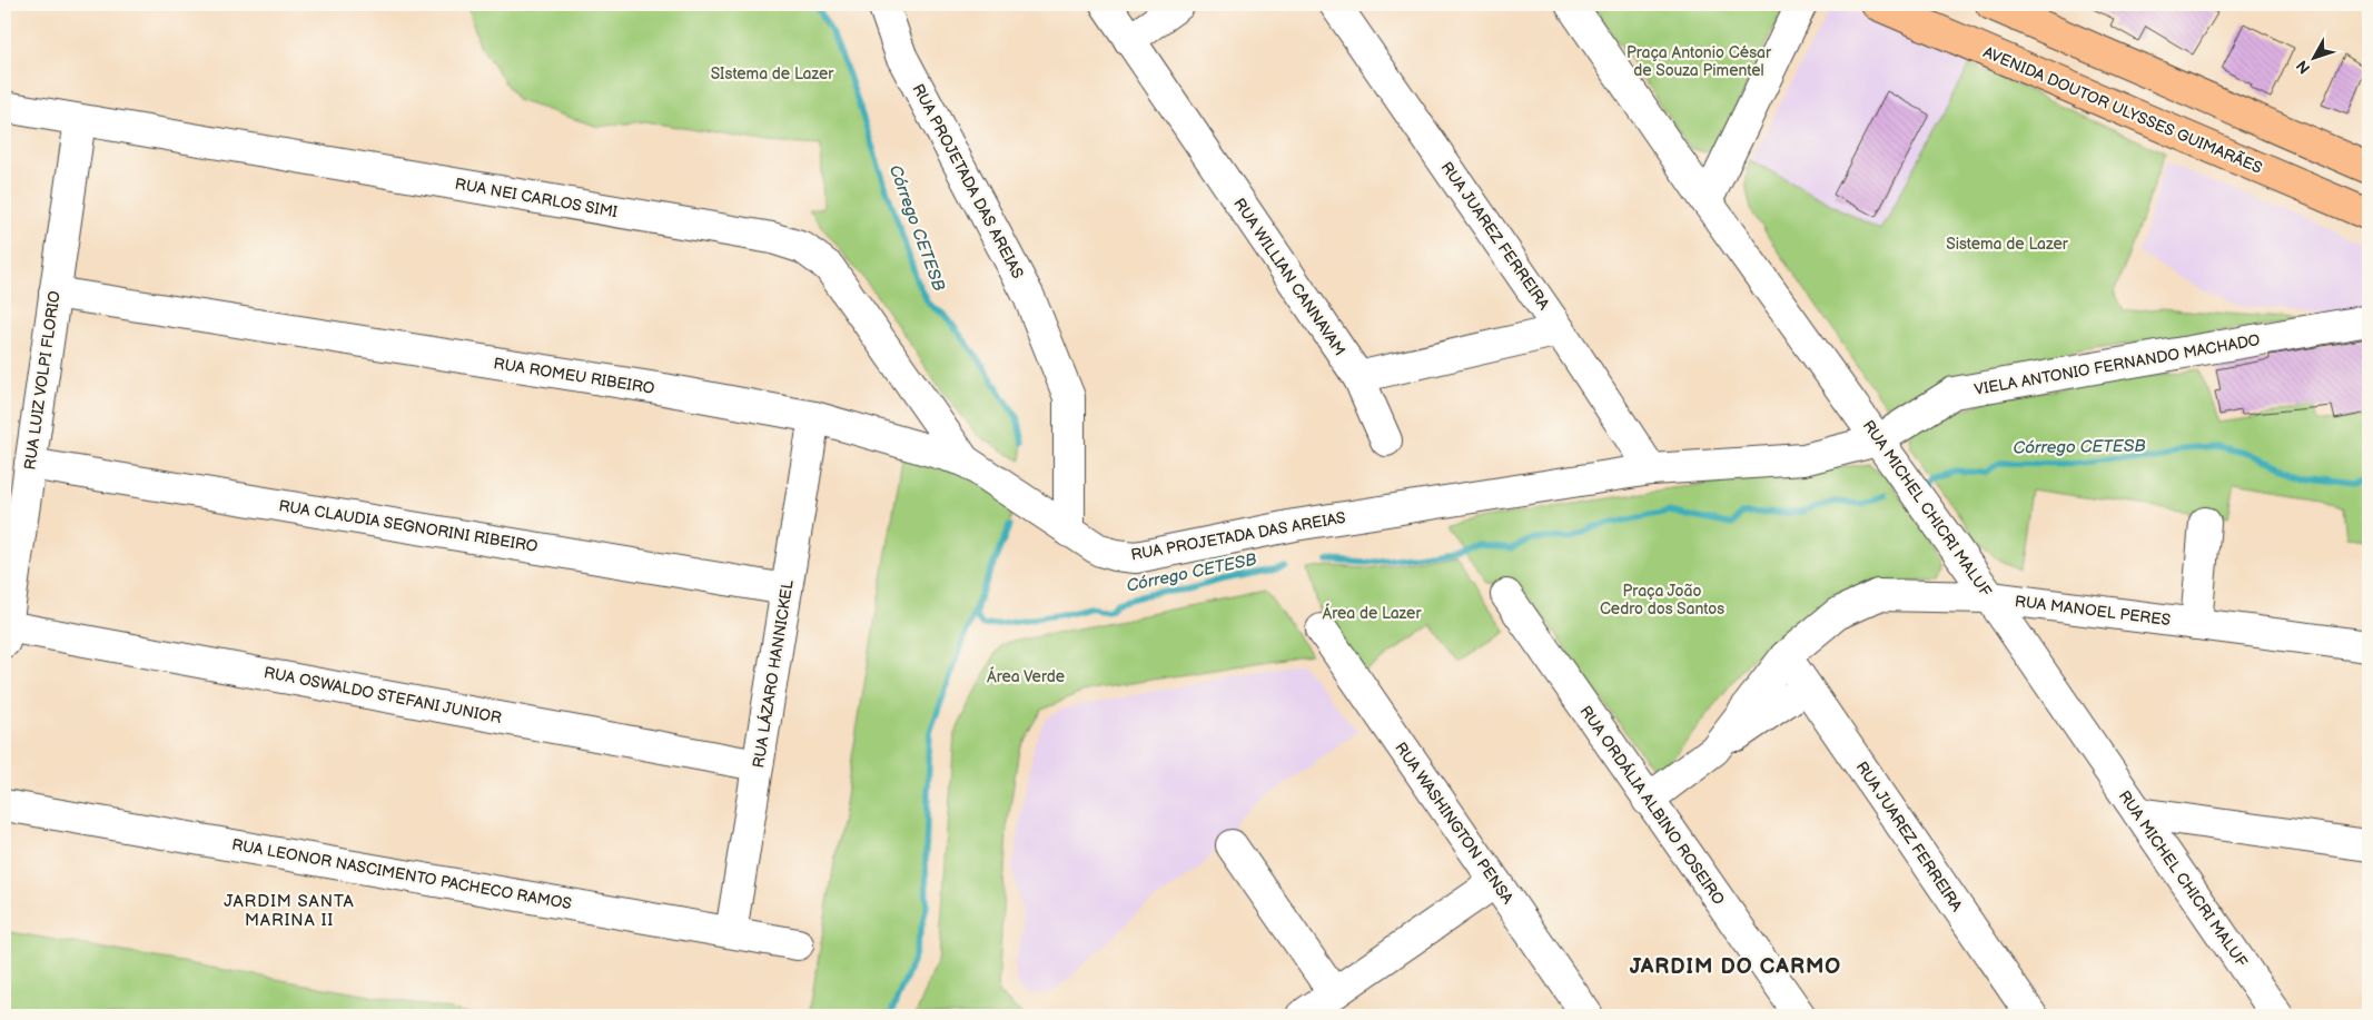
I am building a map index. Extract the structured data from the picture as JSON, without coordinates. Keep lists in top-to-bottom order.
{
  "streets": {
    "main road": ["AVENIDA DOUTOR ULYSSES GUIMARÃES"],
    "street": [
      "RUA PROJETADA DAS AREIAS",
      "RUA NEI CARLOS SIMI",
      "RUA JUAREZ FERREIRA",
      "RUA WILLIAN CANNAVAM",
      "VIELA ANTONIO FERNANDO MACHADO",
      "RUA ROMEU RIBEIRO",
      "RUA LUIZ VOLPI FLORIO",
      "RUA MICHEL CHICRI MALUF",
      "RUA CLAUDIA SEGNORINI RIBEIRO",
      "RUA MANOEL PERES",
      "RUA LÁZARO HANNICKEL",
      "RUA OSWALDO STEFANI JUNIOR",
      "RUA ORDÁLIA ALBINO ROSEIRO",
      "RUA WASHINGTON PENSA",
      "RUA LEONOR NASCIMENTO PACHECO RAMOS"
    ]
  },
  "crossings": [
    ["RUA PROJETADA DAS AREIAS", "RUA JUAREZ FERREIRA"],
    ["RUA PROJETADA DAS AREIAS", "VIELA ANTONIO FERNANDO MACHADO"],
    ["RUA PROJETADA DAS AREIAS", "RUA ROMEU RIBEIRO"],
    ["RUA PROJETADA DAS AREIAS", "RUA MICHEL CHICRI MALUF"],
    ["RUA NEI CARLOS SIMI", "RUA ROMEU RIBEIRO"],
    ["RUA NEI CARLOS SIMI", "RUA LUIZ VOLPI FLORIO"],
    ["RUA JUAREZ FERREIRA", "RUA MANOEL PERES"],
    ["VIELA ANTONIO FERNANDO MACHADO", "RUA MICHEL CHICRI MALUF"],
    ["RUA ROMEU RIBEIRO", "RUA LUIZ VOLPI FLORIO"],
    ["RUA ROMEU RIBEIRO", "RUA LÁZARO HANNICKEL"],
    ["RUA LUIZ VOLPI FLORIO", "RUA CLAUDIA SEGNORINI RIBEIRO"],
    ["RUA LUIZ VOLPI FLORIO", "RUA OSWALDO STEFANI JUNIOR"],
    ["RUA MICHEL CHICRI MALUF", "RUA MANOEL PERES"],
    ["RUA CLAUDIA SEGNORINI RIBEIRO", "RUA LÁZARO HANNICKEL"],
    ["RUA MANOEL PERES", "RUA ORDÁLIA ALBINO ROSEIRO"],
    ["RUA LÁZARO HANNICKEL", "RUA OSWALDO STEFANI JUNIOR"],
    ["RUA LÁZARO HANNICKEL", "RUA LEONOR NASCIMENTO PACHECO RAMOS"]
  ],
  "districts": ["JARDIM SANTA MARINA II", "JARDIM DO CARMO"],
  "water": ["Córrego CETESB"],
  "parks": [
    "Praça Antonio César de Souza Pimentel",
    "SIstema de Lazer",
    "Sistema de Lazer",
    "Praça João Cedro dos Santos",
    "Área de Lazer",
    "Área Verde"
  ],
  "north": "bottom left"
}
